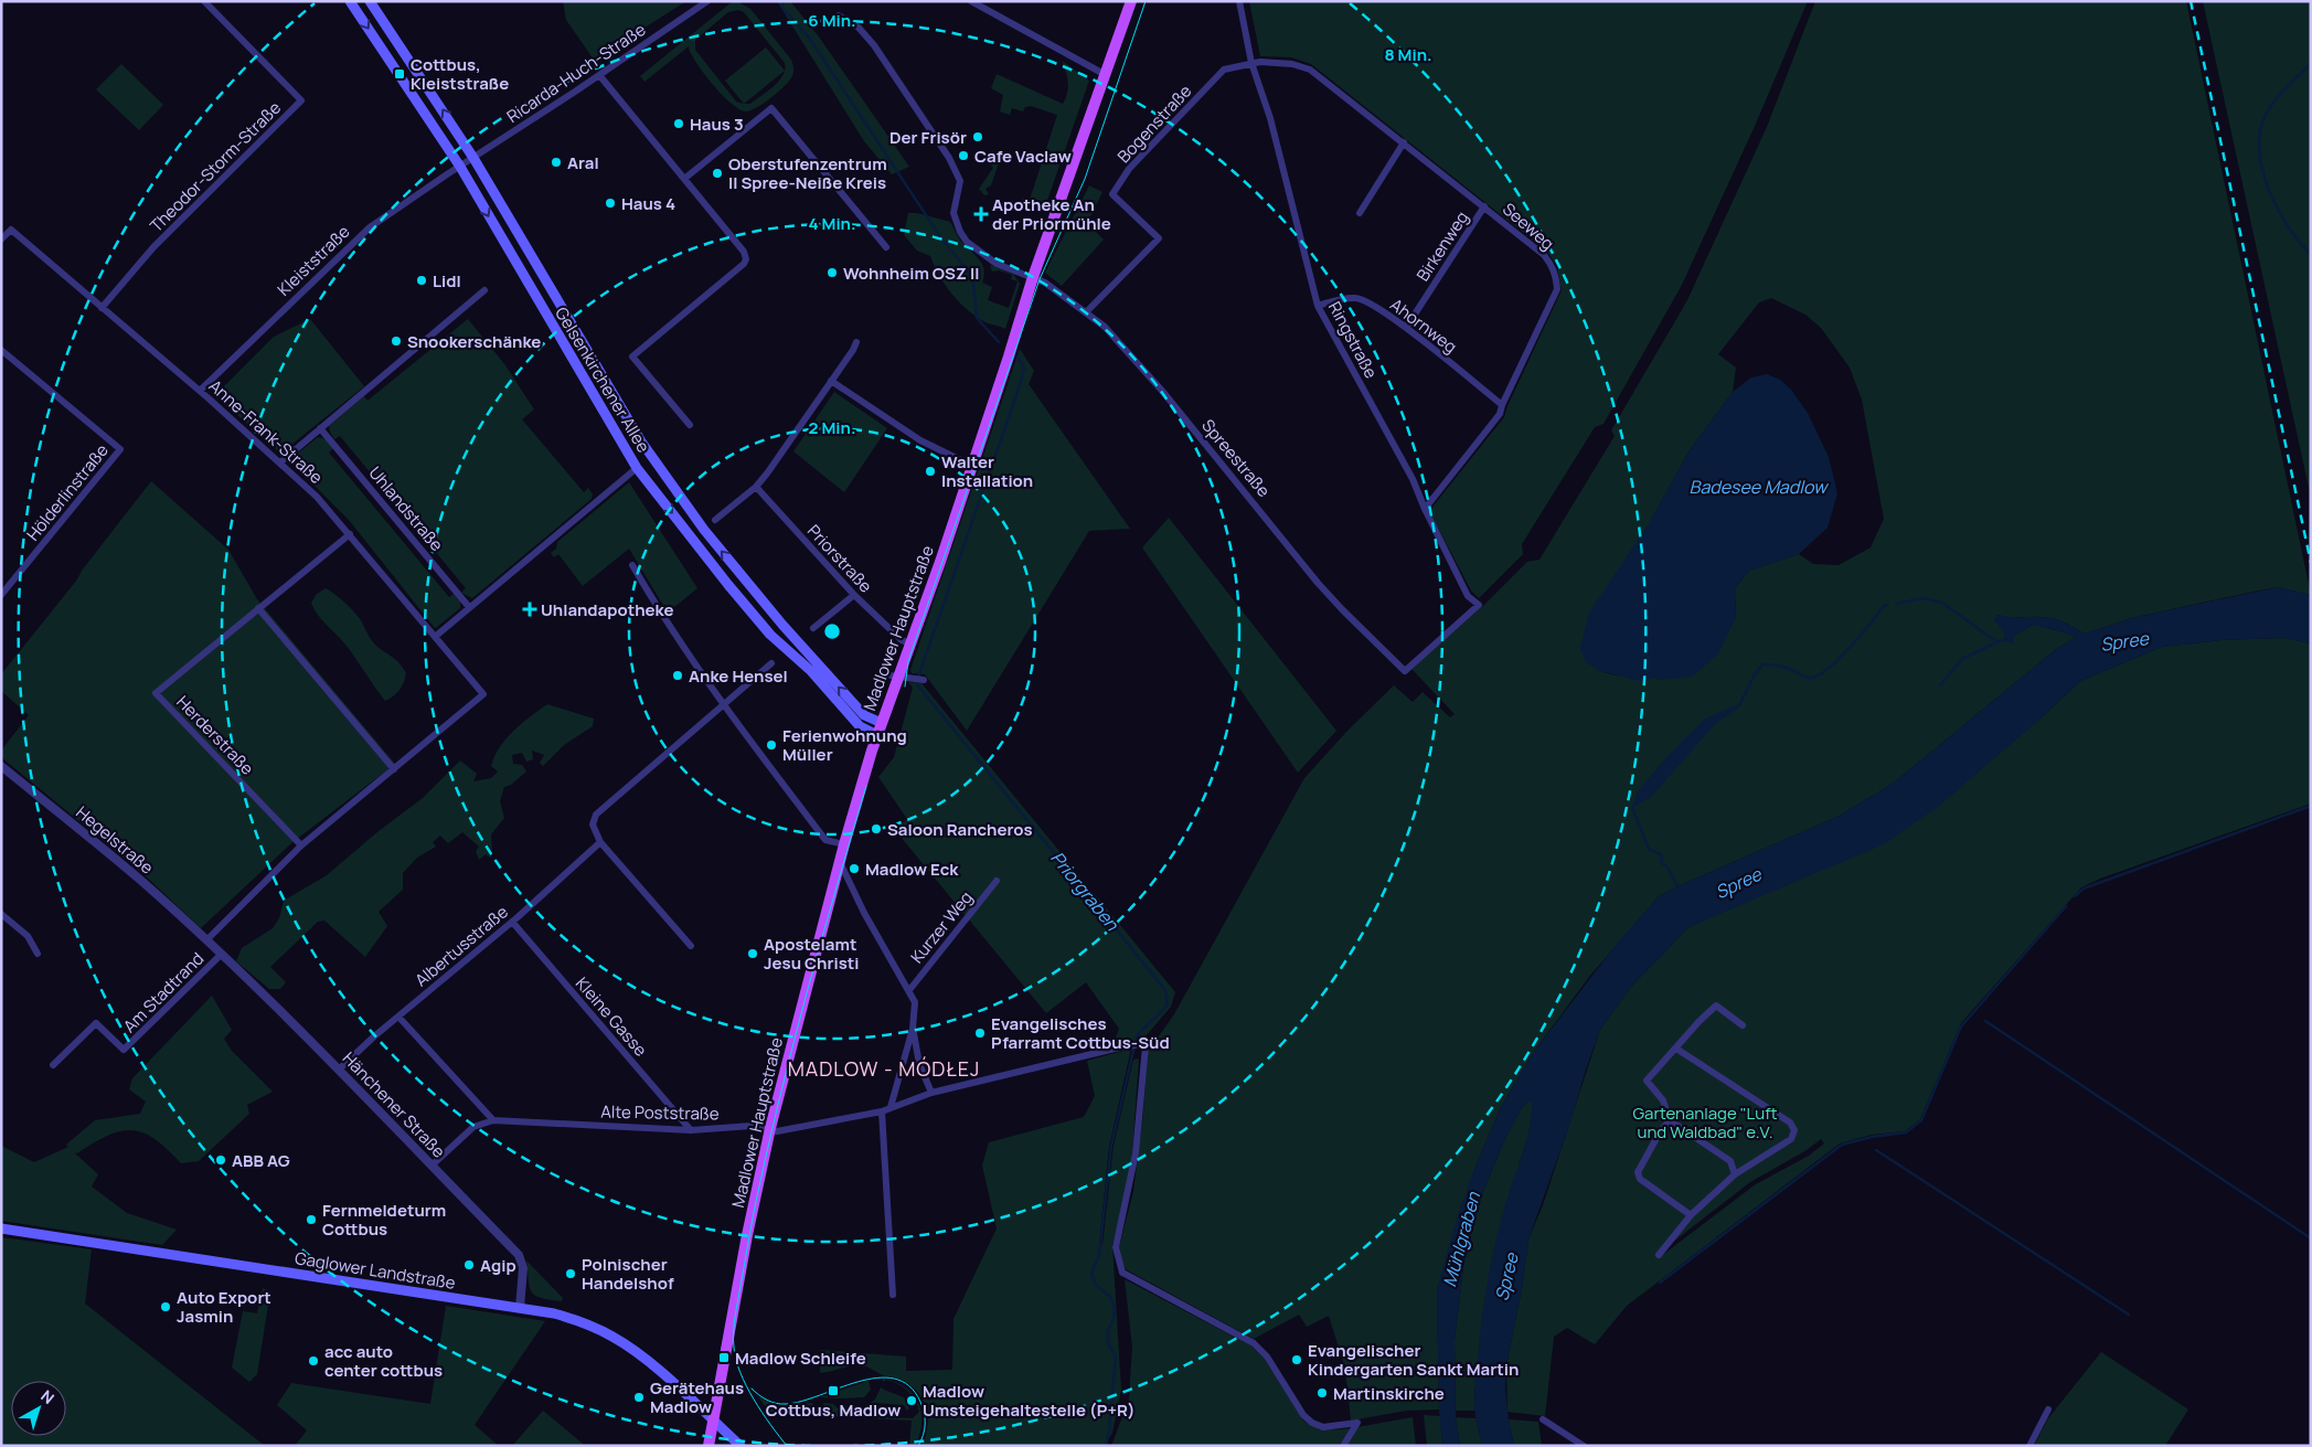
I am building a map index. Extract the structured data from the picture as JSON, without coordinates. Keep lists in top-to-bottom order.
{
  "streets": {
    "main road": ["Gelsenkirchener Allee", "Madlower Hauptstraße", "Gaglower Landstraße"],
    "street": [
      "Ricarda-Huch-Straße",
      "Bogenstraße",
      "Theodor-Storm-Straße",
      "Seeweg",
      "Birkenweg",
      "Kleiststraße",
      "Ahornweg",
      "Ringstraße",
      "Anne-Frank-Straße",
      "Spreestraße",
      "Hölderlinstraße",
      "Uhlandstraße",
      "Priorstraße",
      "Herderstraße",
      "Hegelstraße",
      "Kurzer Weg",
      "Albertusstraße",
      "Am Stadtrand",
      "Kleine Gasse",
      "Hänchener Straße",
      "Alte Poststraße"
    ]
  },
  "crossings": [
    ["Ricarda-Huch-Straße", "Kleiststraße"],
    ["Ricarda-Huch-Straße", "Gelsenkirchener Allee"],
    ["Bogenstraße", "Seeweg"],
    ["Bogenstraße", "Ringstraße"],
    ["Bogenstraße", "Spreestraße"],
    ["Theodor-Storm-Straße", "Anne-Frank-Straße"],
    ["Seeweg", "Birkenweg"],
    ["Seeweg", "Ahornweg"],
    ["Seeweg", "Ringstraße"],
    ["Birkenweg", "Ahornweg"],
    ["Kleiststraße", "Gelsenkirchener Allee"],
    ["Kleiststraße", "Anne-Frank-Straße"],
    ["Ahornweg", "Ringstraße"],
    ["Ringstraße", "Spreestraße"],
    ["Gelsenkirchener Allee", "Madlower Hauptstraße"],
    ["Anne-Frank-Straße", "Herderstraße"],
    ["Spreestraße", "Madlower Hauptstraße"],
    ["Priorstraße", "Madlower Hauptstraße"],
    ["Madlower Hauptstraße", "Alte Poststraße"],
    ["Madlower Hauptstraße", "Gaglower Landstraße"],
    ["Hegelstraße", "Hänchener Straße"],
    ["Albertusstraße", "Kleine Gasse"],
    ["Albertusstraße", "Hänchener Straße"],
    ["Am Stadtrand", "Hänchener Straße"],
    ["Kleine Gasse", "Alte Poststraße"],
    ["Hänchener Straße", "Alte Poststraße"],
    ["Hänchener Straße", "Gaglower Landstraße"]
  ],
  "districts": ["MADLOW - MÓDŁEJ"],
  "water": [
    "Badesee Madlow",
    "Spree",
    "Priorgraben",
    "Mühlgraben"
  ],
  "parks": ["Gartenanlage \"Luft und Waldbad\" e.V."],
  "places": {
    "transit": ["Cottbus, Kleiststraße", "Madlow Schleife", "Cottbus, Madlow"],
    "other": [
      "Haus 3",
      "Der Frisör",
      "Cafe Vaclaw",
      "Aral",
      "Oberstufenzentrum II Spree-Neiße Kreis",
      "Haus 4",
      "Wohnheim OSZ II",
      "Lidl",
      "Snookerschänke",
      "Walter Installation",
      "Anke Hensel",
      "Ferienwohnung Müller",
      "Saloon Rancheros",
      "Madlow Eck",
      "Apostelamt Jesu Christi",
      "Evangelisches Pfarramt Cottbus-Süd",
      "ABB AG",
      "Fernmeldeturm Cottbus",
      "Agip",
      "Polnischer Handelshof",
      "Auto Export Jasmin",
      "Evangelischer Kindergarten Sankt Martin",
      "acc auto center cottbus",
      "Martinskirche",
      "Gerätehaus Madlow",
      "Madlow Umsteigehaltestelle (P+R)"
    ],
    "health": ["Apotheke An der Priormühle", "Uhlandapotheke"]
  },
  "north": "top right",
  "rings": [
    "6 Min.",
    "8 Min.",
    "4 Min.",
    "2 Min."
  ]
}
